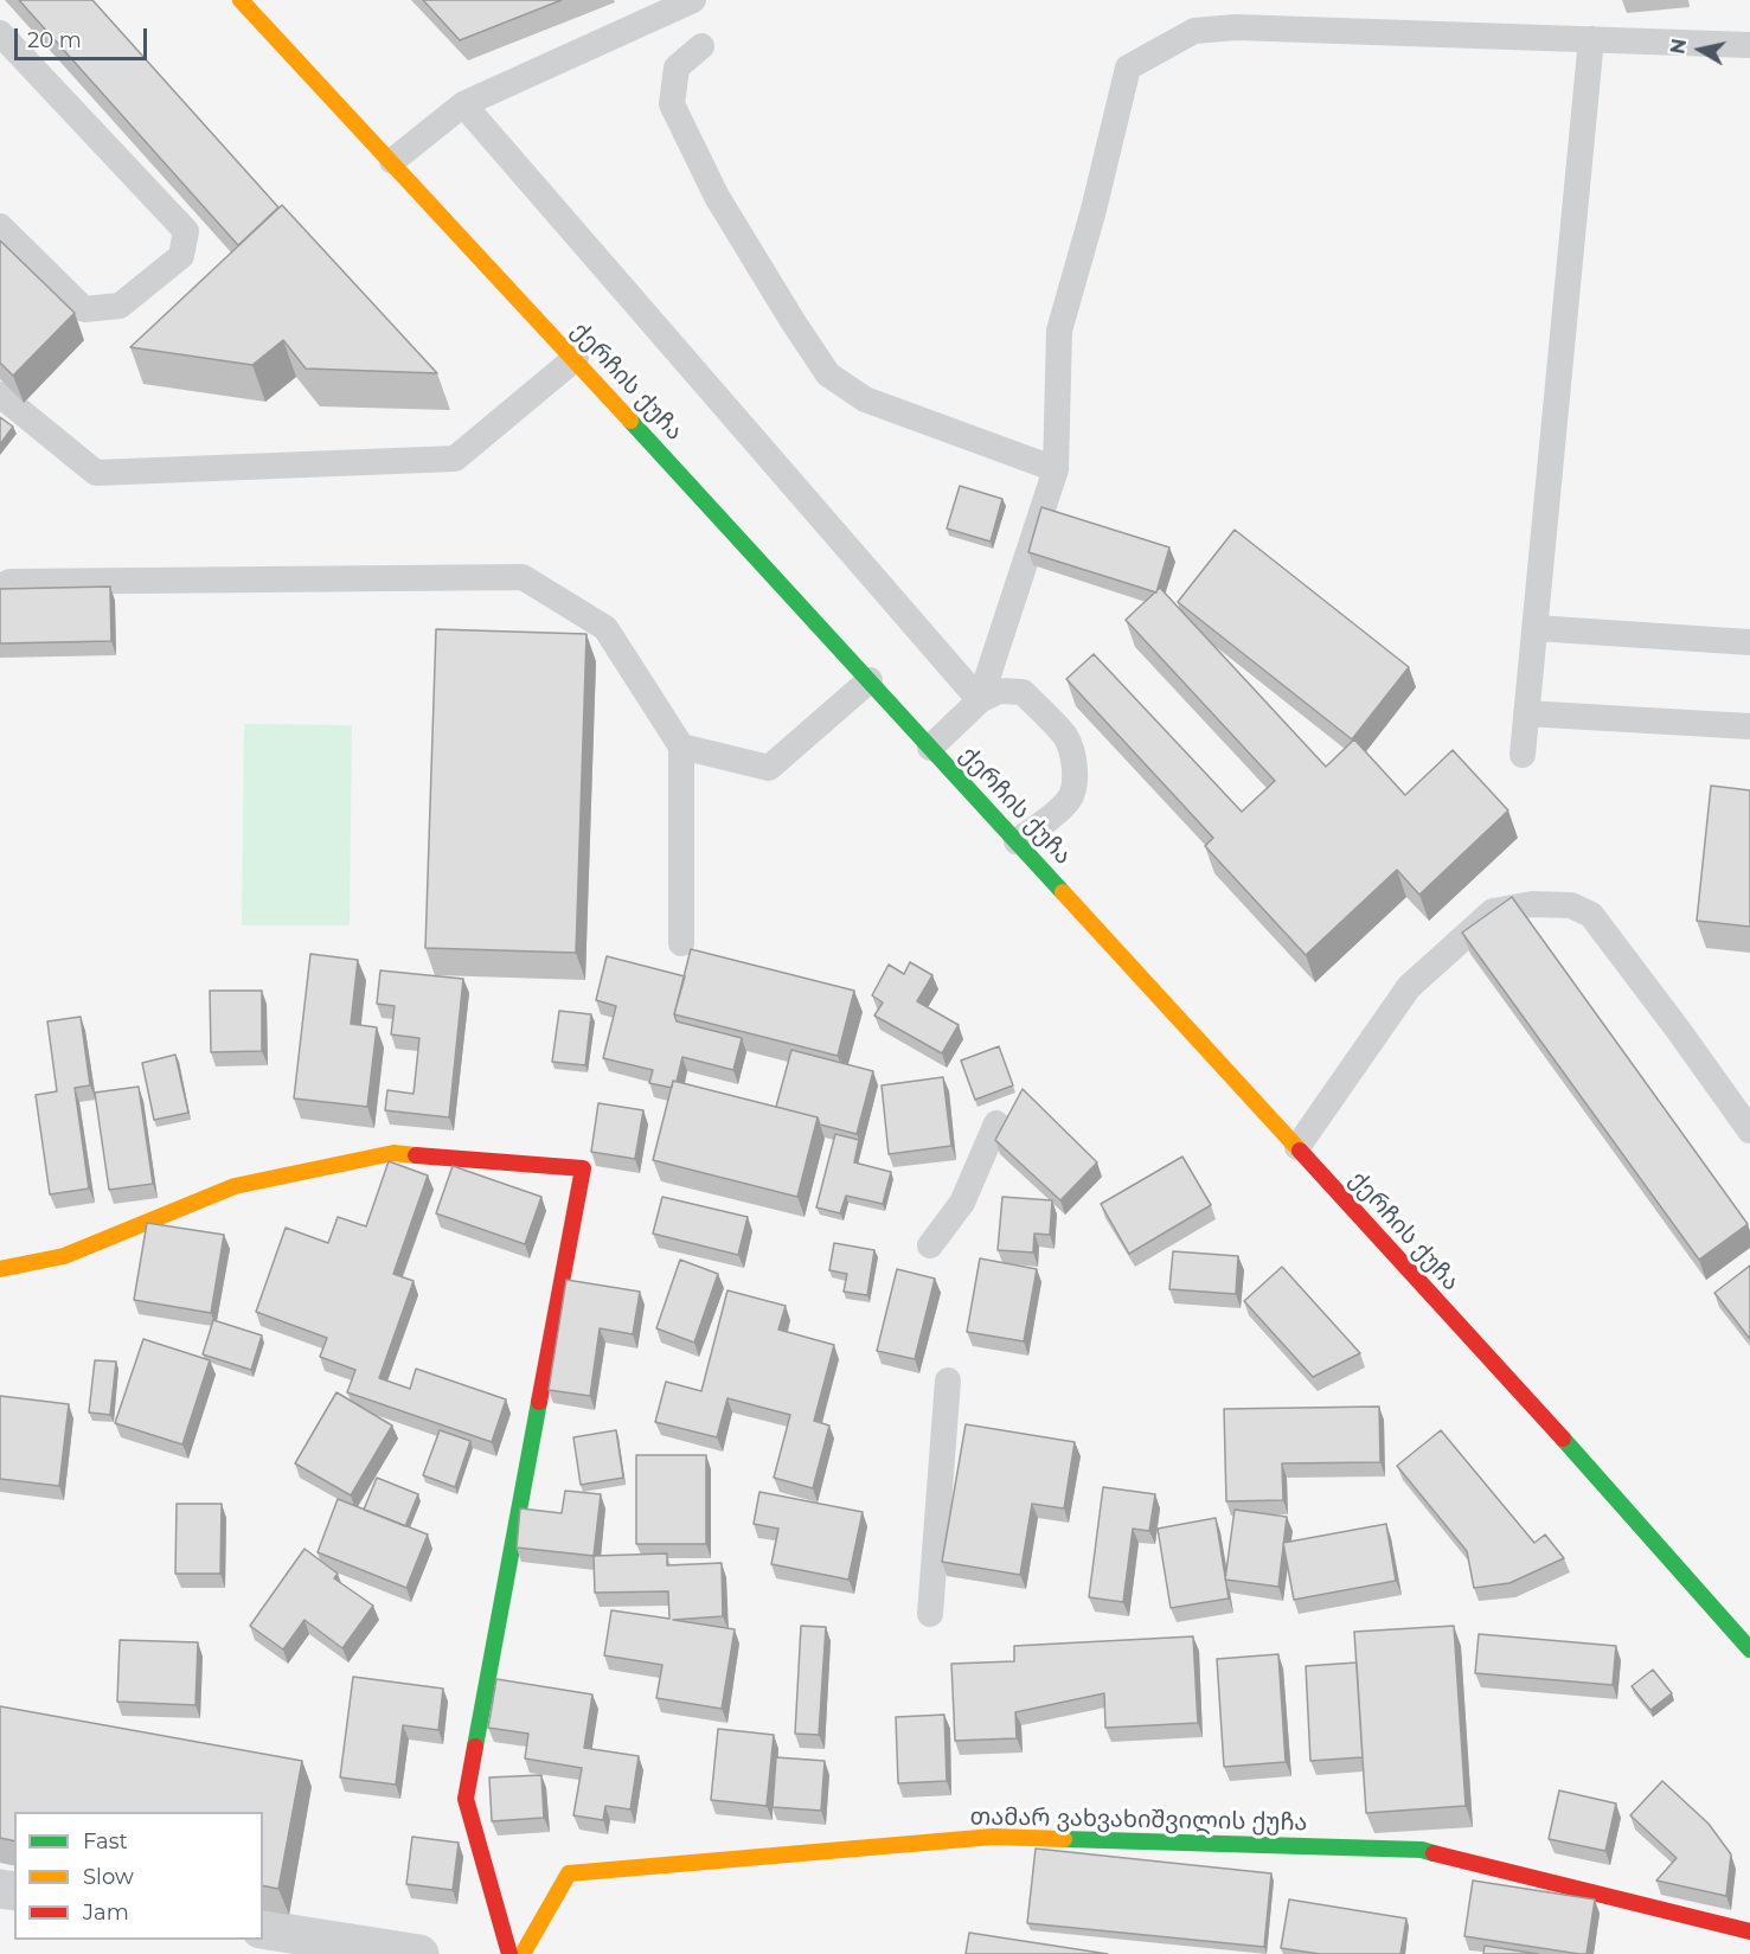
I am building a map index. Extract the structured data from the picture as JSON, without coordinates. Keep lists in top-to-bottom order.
{
  "streets": {
    "street": ["ქერჩის ქუჩა", "თამარ ვახვახიშვილის ქუჩა"]
  },
  "legend": ["Fast", "Slow", "Jam"],
  "scale_bar": "20 m",
  "north": "left"
}
